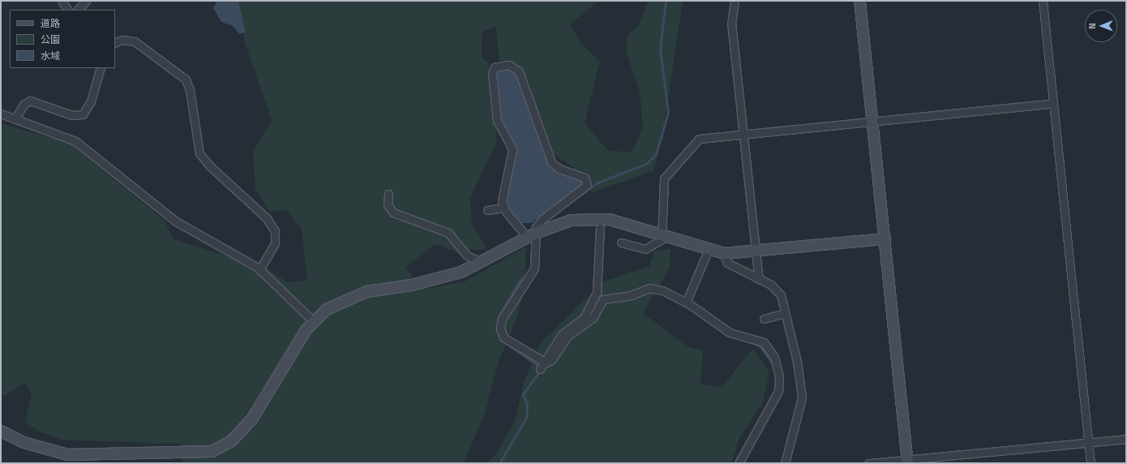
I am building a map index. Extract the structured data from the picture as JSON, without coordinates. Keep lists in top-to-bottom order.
{
  "legend": ["道路", "公園", "水域"],
  "north": "left"
}
